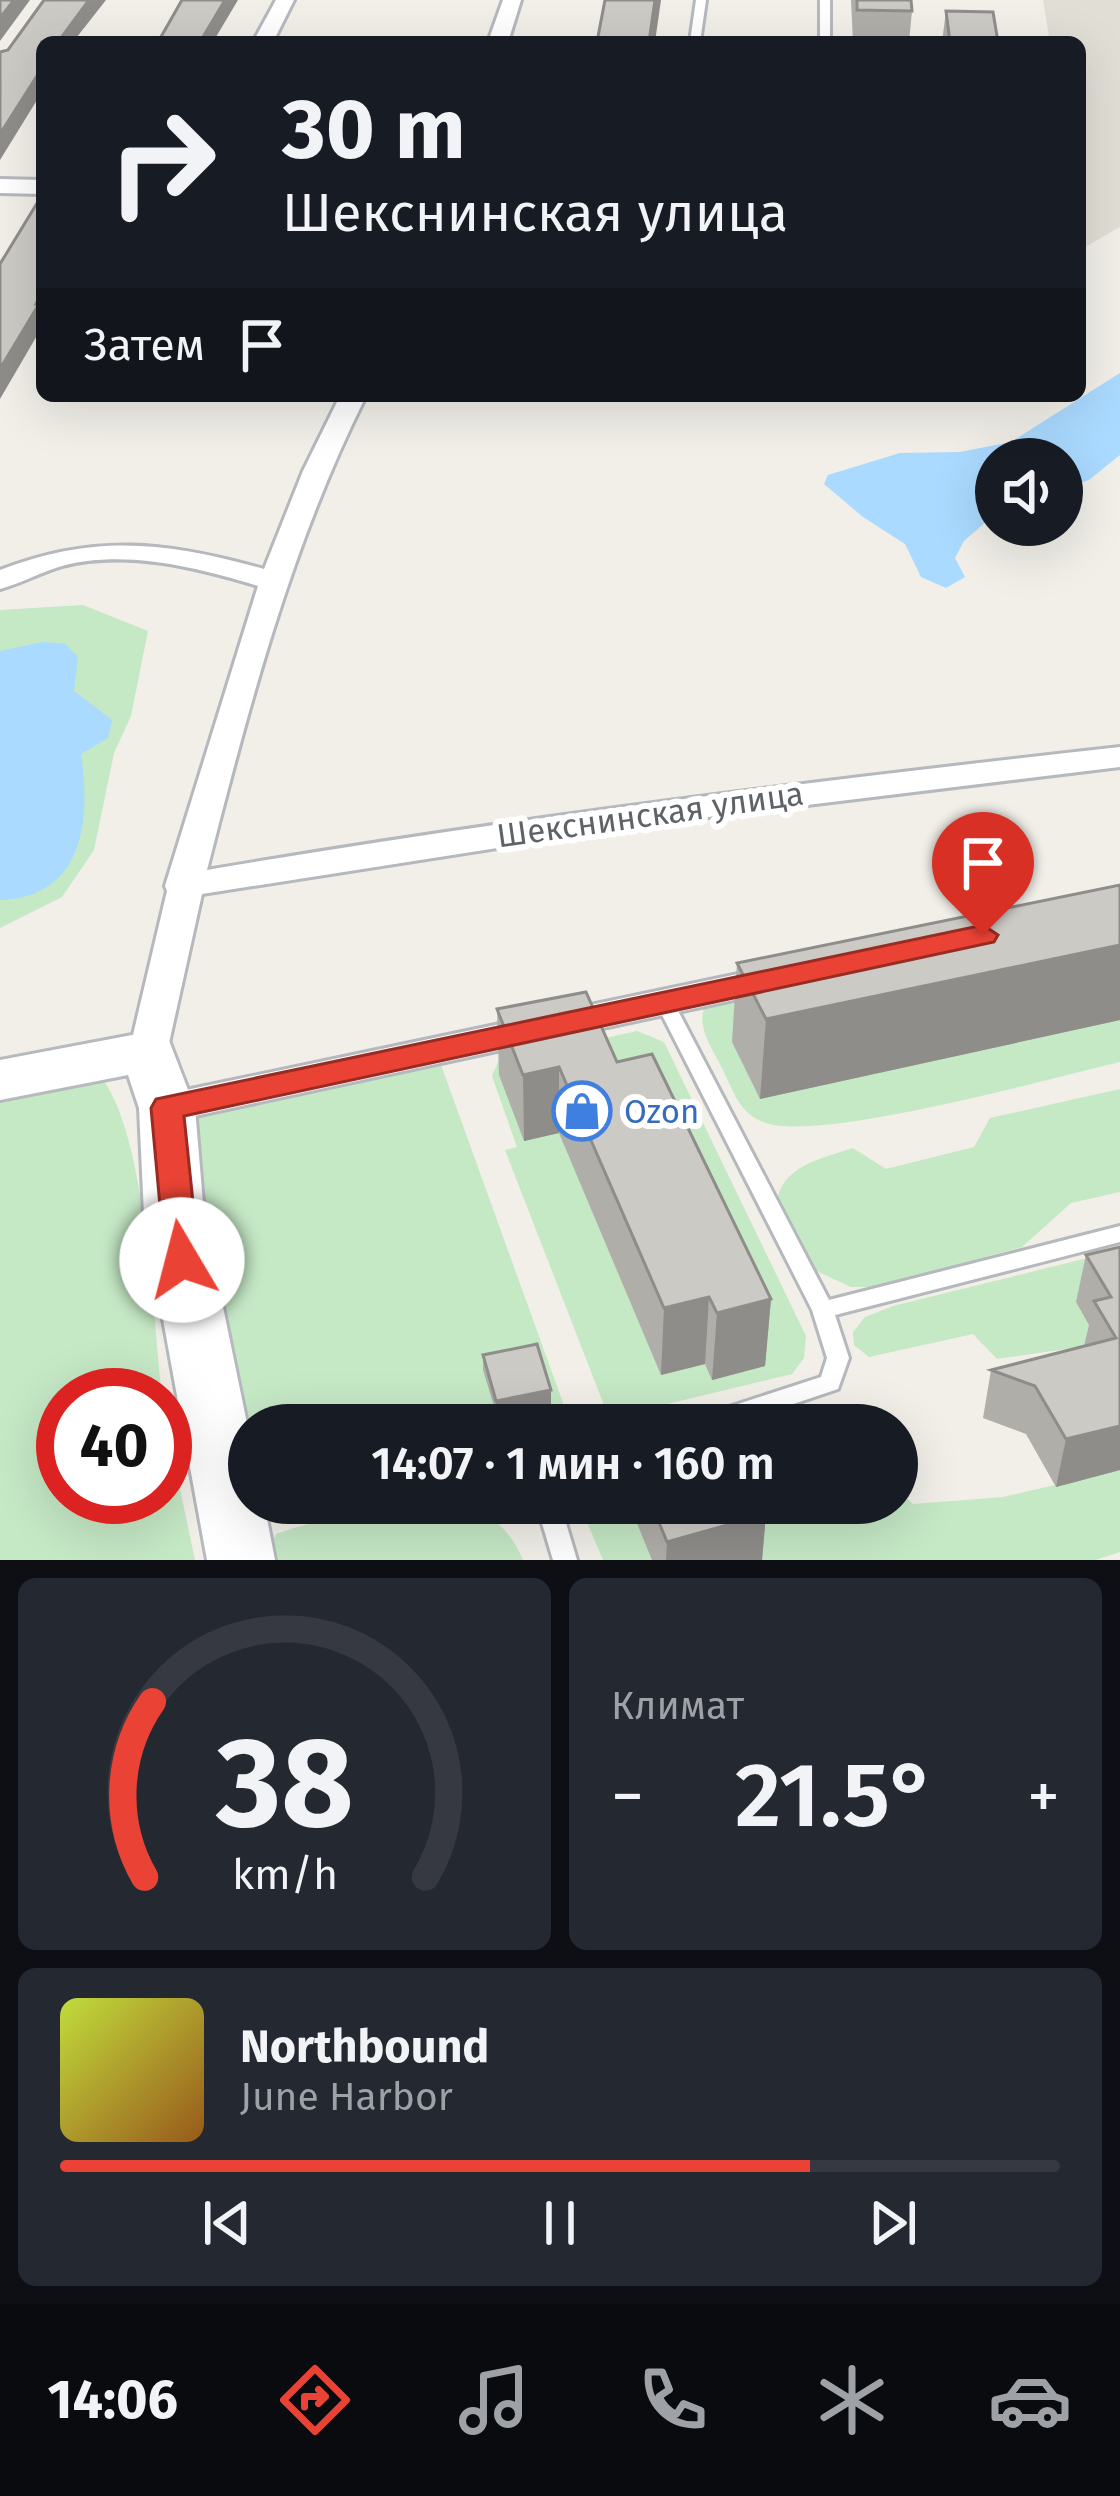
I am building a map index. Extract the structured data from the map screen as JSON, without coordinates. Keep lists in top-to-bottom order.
{
  "streets": {
    "street": ["Шекснинская улица"]
  },
  "places": {
    "shop": ["Ozon"]
  },
  "page": {
    "turn": ["30 m", "Шекснинская улица"],
    "then": "Затем",
    "limit": "40",
    "trip": "14:07 · 1 мин · 160 m",
    "tile": "Климат",
    "heat": ["−", "21.5°", "+"],
    "song": ["Northbound", "June Harbor"],
    "tabs": "14:06",
    "gauge": ["38", "km/h"]
  }
}
